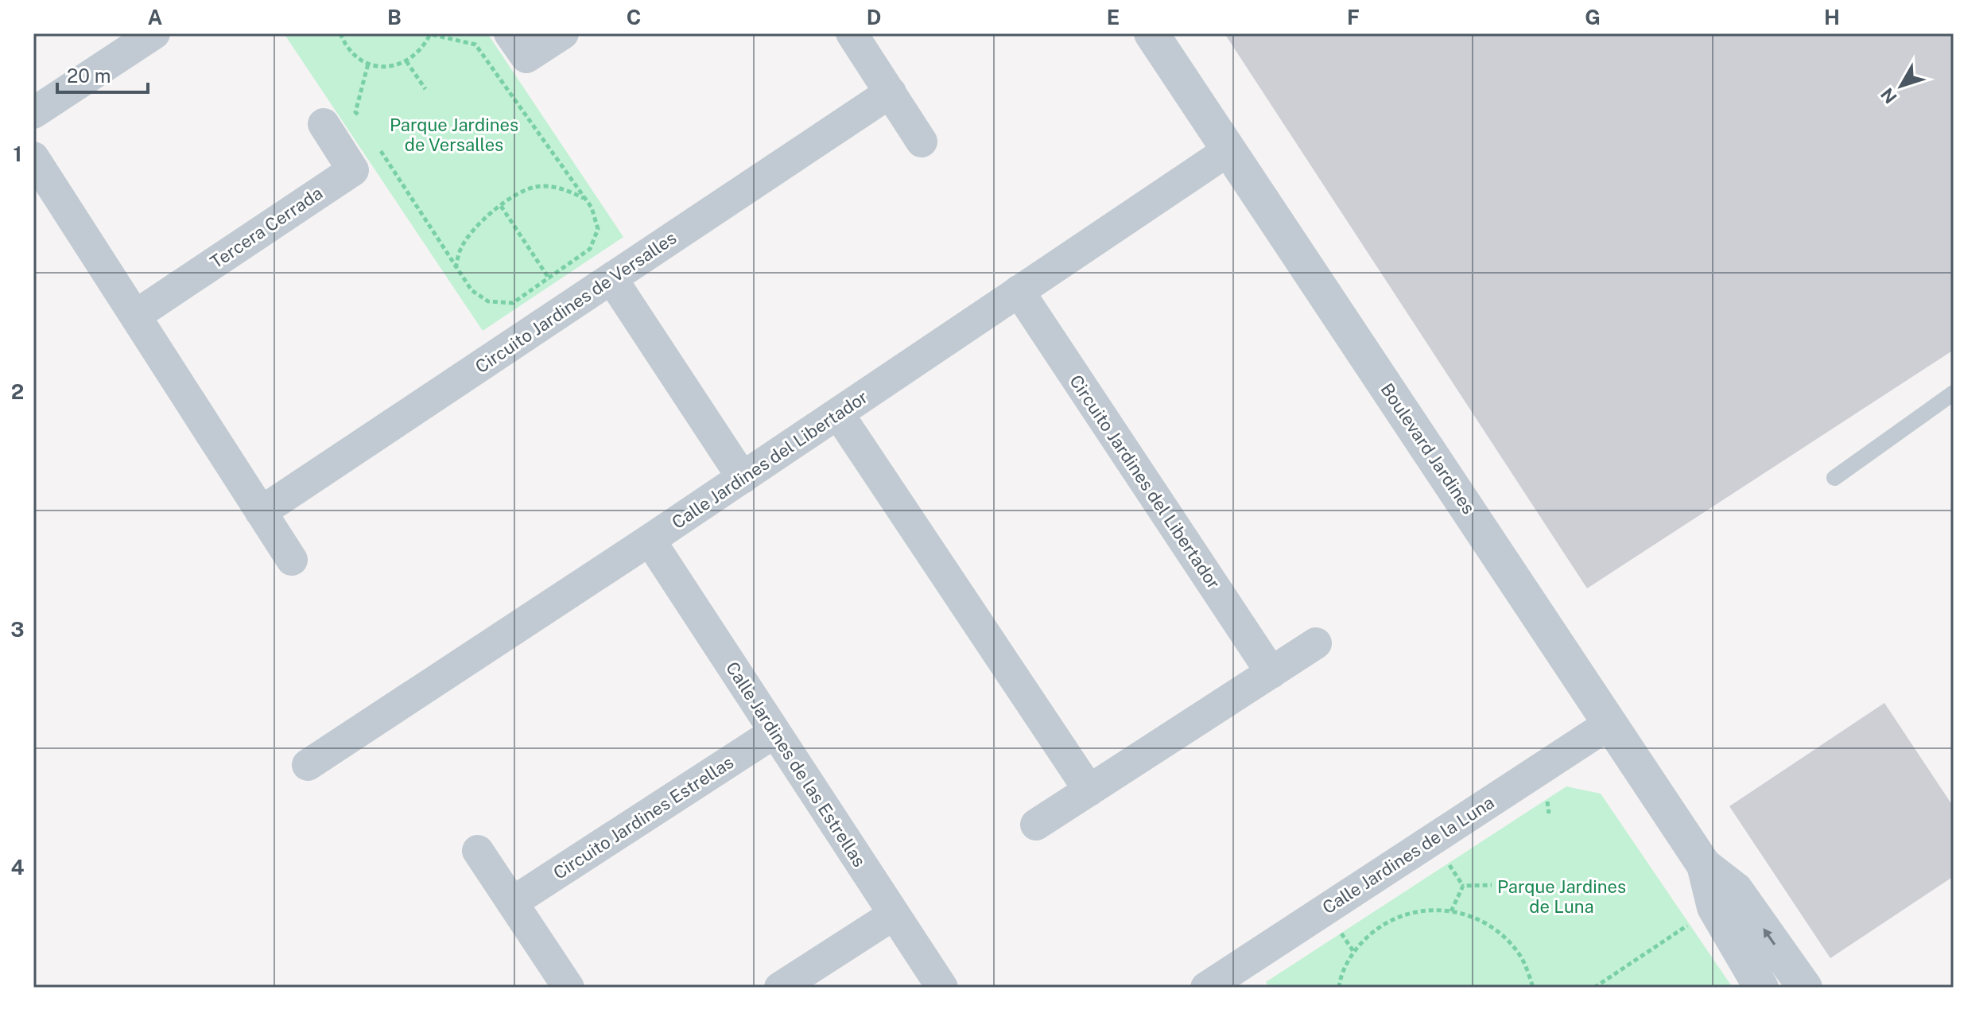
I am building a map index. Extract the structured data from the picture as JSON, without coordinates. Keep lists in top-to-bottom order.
{
  "streets": {
    "street": [
      "Tercera Cerrada",
      "Circuito Jardines de Versalles",
      "Boulevard Jardines",
      "Calle Jardines del Libertador",
      "Circuito Jardines del Libertador",
      "Calle Jardines de las Estrellas",
      "Circuito Jardines Estrellas",
      "Calle Jardines de la Luna"
    ]
  },
  "crossings": [
    ["Boulevard Jardines", "Calle Jardines del Libertador"],
    ["Boulevard Jardines", "Calle Jardines de la Luna"],
    ["Calle Jardines del Libertador", "Circuito Jardines del Libertador"],
    ["Calle Jardines del Libertador", "Calle Jardines de las Estrellas"],
    ["Calle Jardines de las Estrellas", "Circuito Jardines Estrellas"]
  ],
  "parks": ["Parque Jardines de Versalles", "Parque Jardines de Luna"],
  "scale_bar": "20 m",
  "north": "bottom left",
  "grid": {
    "columns": [
      "A",
      "B",
      "C",
      "D",
      "E",
      "F",
      "G",
      "H"
    ],
    "rows": [
      "1",
      "2",
      "3",
      "4"
    ]
  }
}
